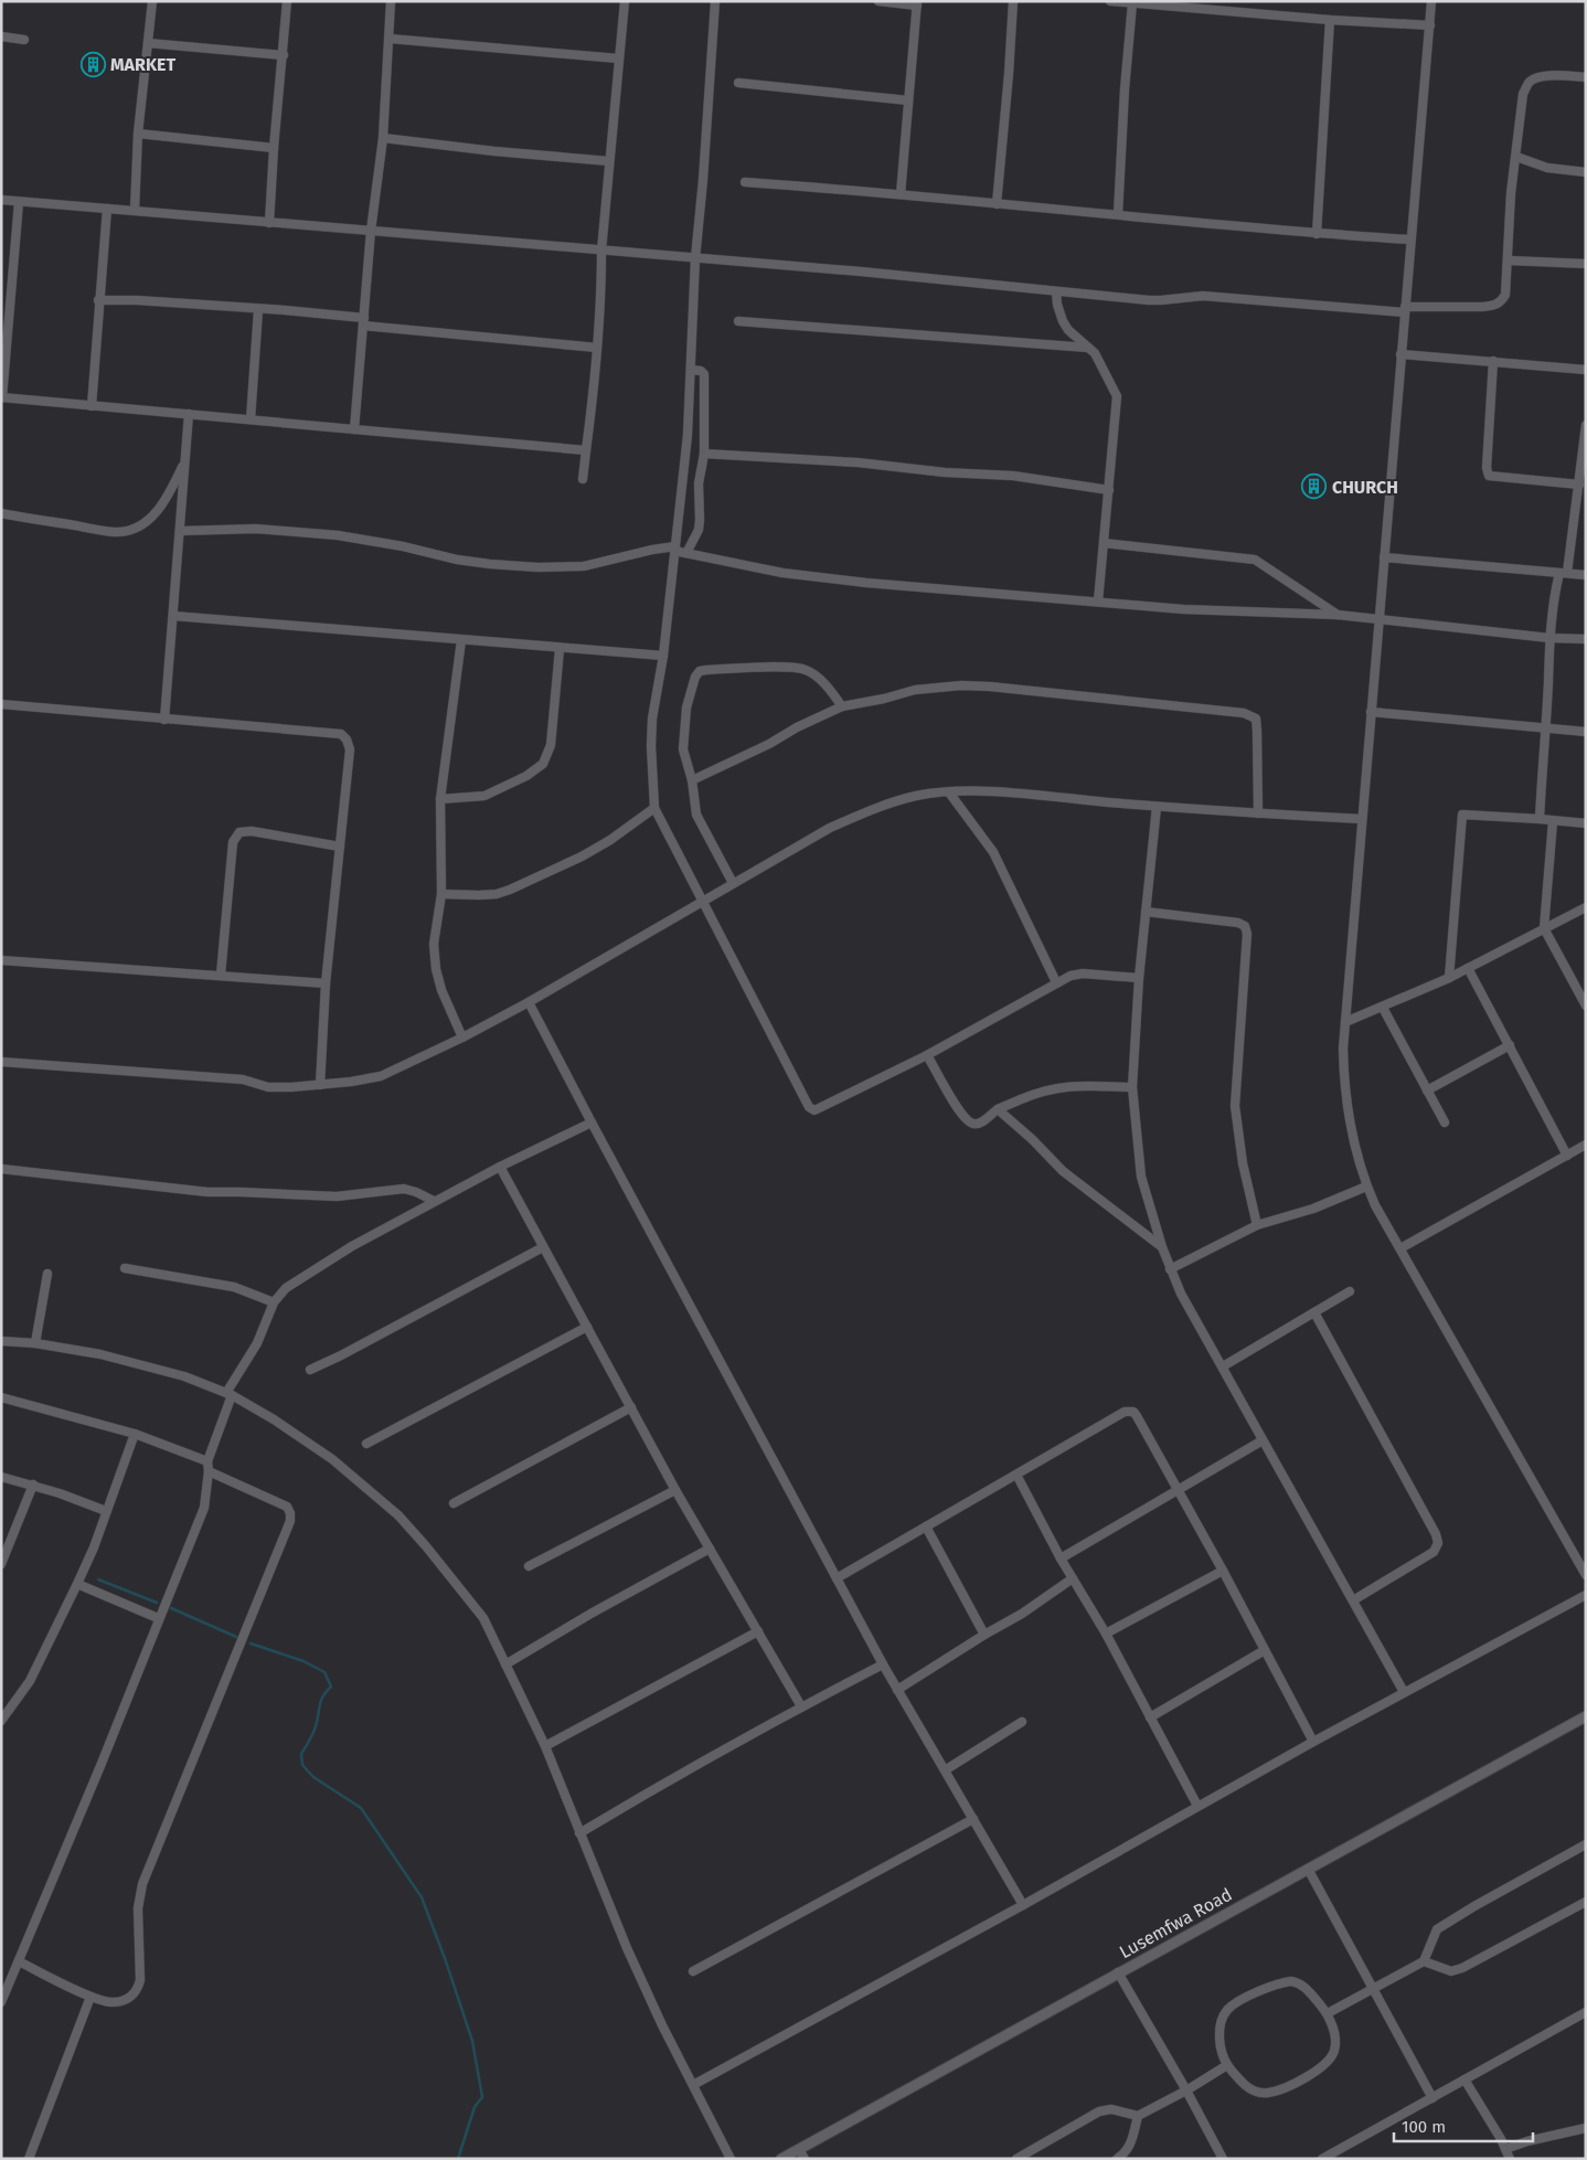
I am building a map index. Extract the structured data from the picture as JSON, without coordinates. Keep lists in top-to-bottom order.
{
  "streets": {
    "street": ["Lusemfwa Road"]
  },
  "places": {
    "building": ["MARKET", "CHURCH"]
  },
  "scale_bar": "100 m"
}
